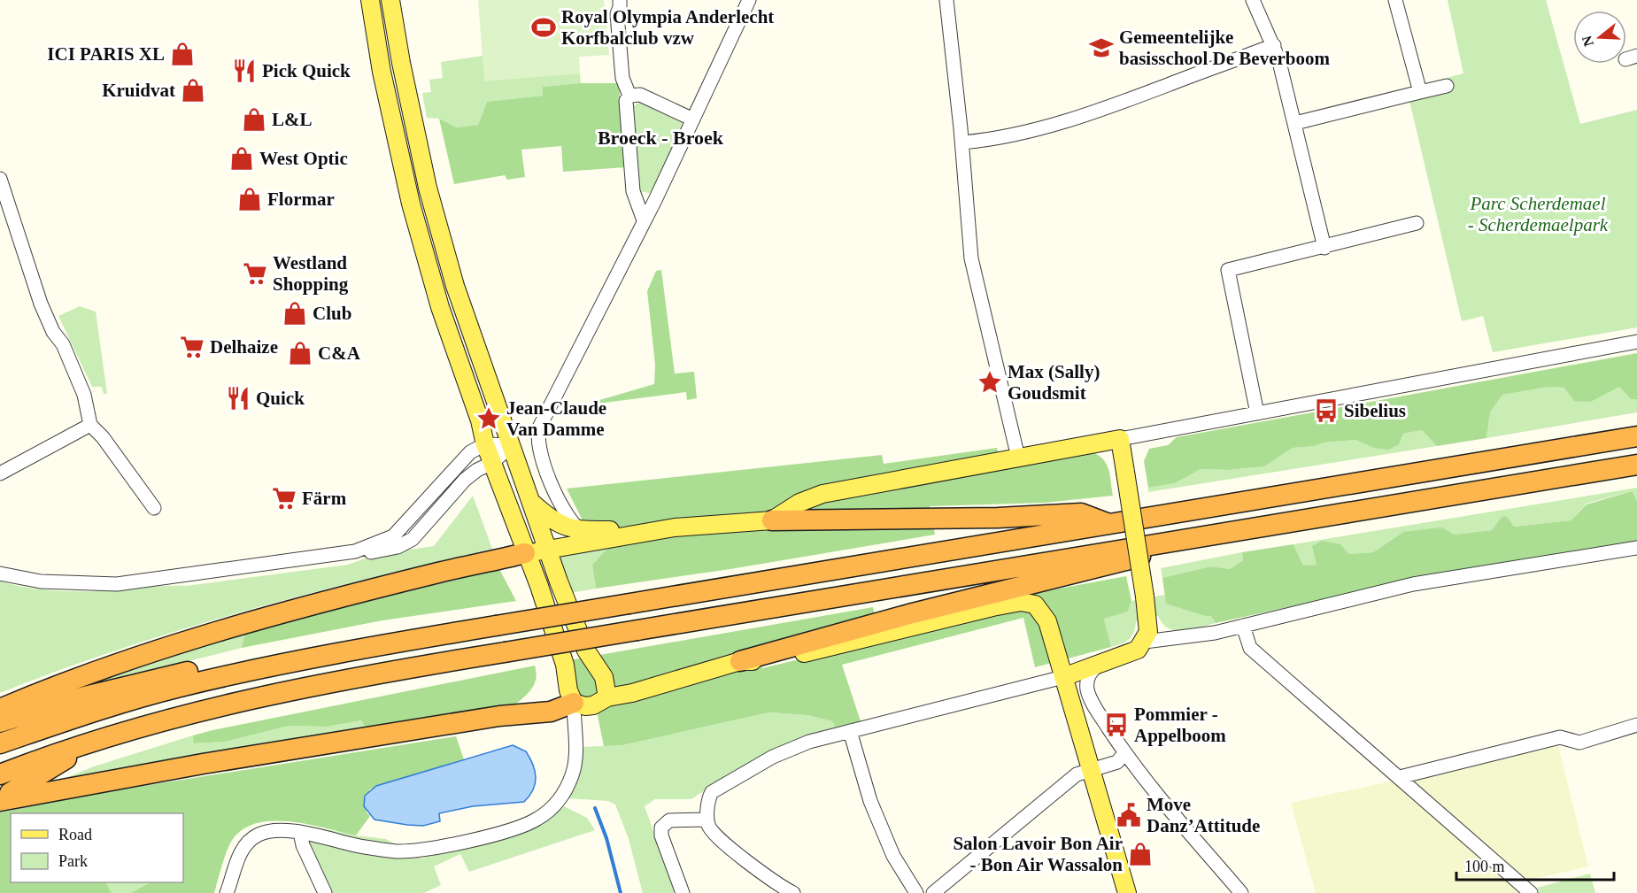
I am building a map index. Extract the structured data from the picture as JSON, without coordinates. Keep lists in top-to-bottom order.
{
  "districts": ["Broeck - Broek"],
  "parks": ["Parc Scherdemael - Scherdemaelpark"],
  "places": {
    "sports": ["Royal Olympia Anderlecht Korfbalclub vzw"],
    "school or university": ["Gemeentelijke basisschool De Beverboom"],
    "shop": [
      "ICI PARIS XL",
      "Kruidvat",
      "L&L",
      "West Optic",
      "Flormar",
      "Club",
      "C&A",
      "Salon Lavoir Bon Air - Bon Air Wassalon"
    ],
    "restaurant": ["Pick Quick", "Quick"],
    "supermarket": ["Westland Shopping", "Delhaize", "Färm"],
    "place": ["Max (Sally) Goudsmit", "Jean-Claude Van Damme"],
    "bus stop": ["Sibelius", "Pommier - Appelboom"],
    "public building": ["Move Danz’Attitude"]
  },
  "legend": ["Road", "Park"],
  "scale_bar": "100 m",
  "north": "left"
}
